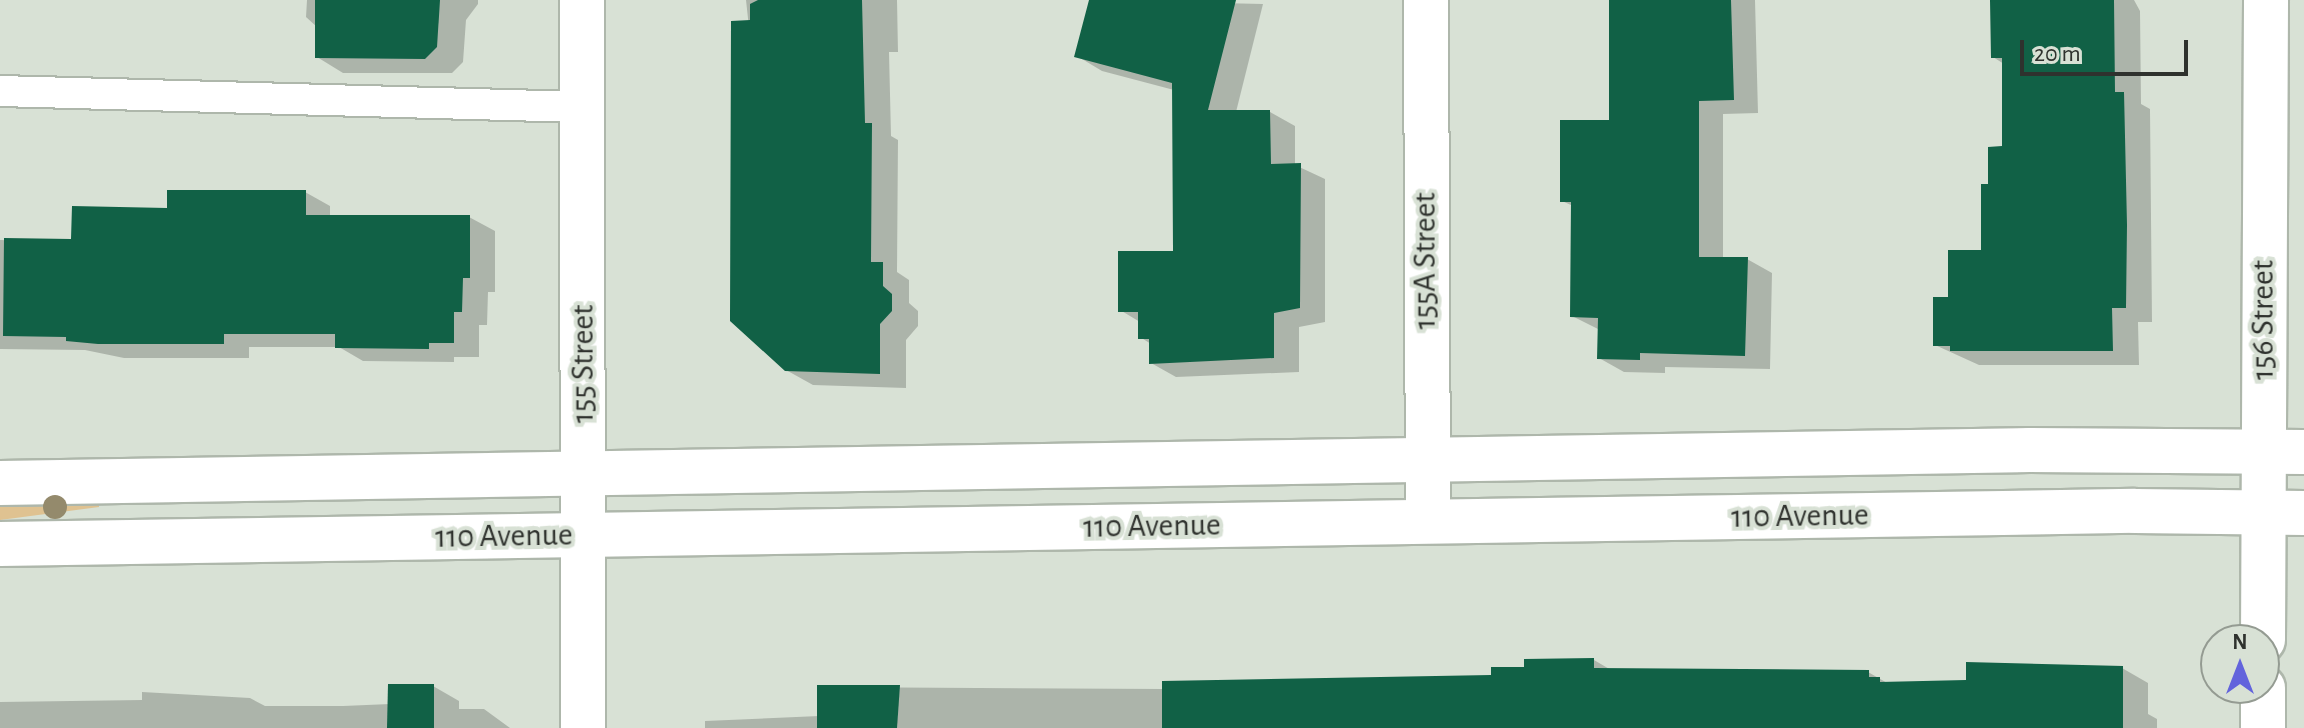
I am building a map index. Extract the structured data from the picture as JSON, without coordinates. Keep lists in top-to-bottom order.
{
  "streets": {
    "street": [
      "155A Street",
      "156 Street",
      "155 Street",
      "110 Avenue"
    ]
  },
  "crossings": [
    ["155A Street", "110 Avenue"],
    ["156 Street", "110 Avenue"],
    ["155 Street", "110 Avenue"]
  ],
  "scale_bar": "20 m",
  "north": "top"
}
